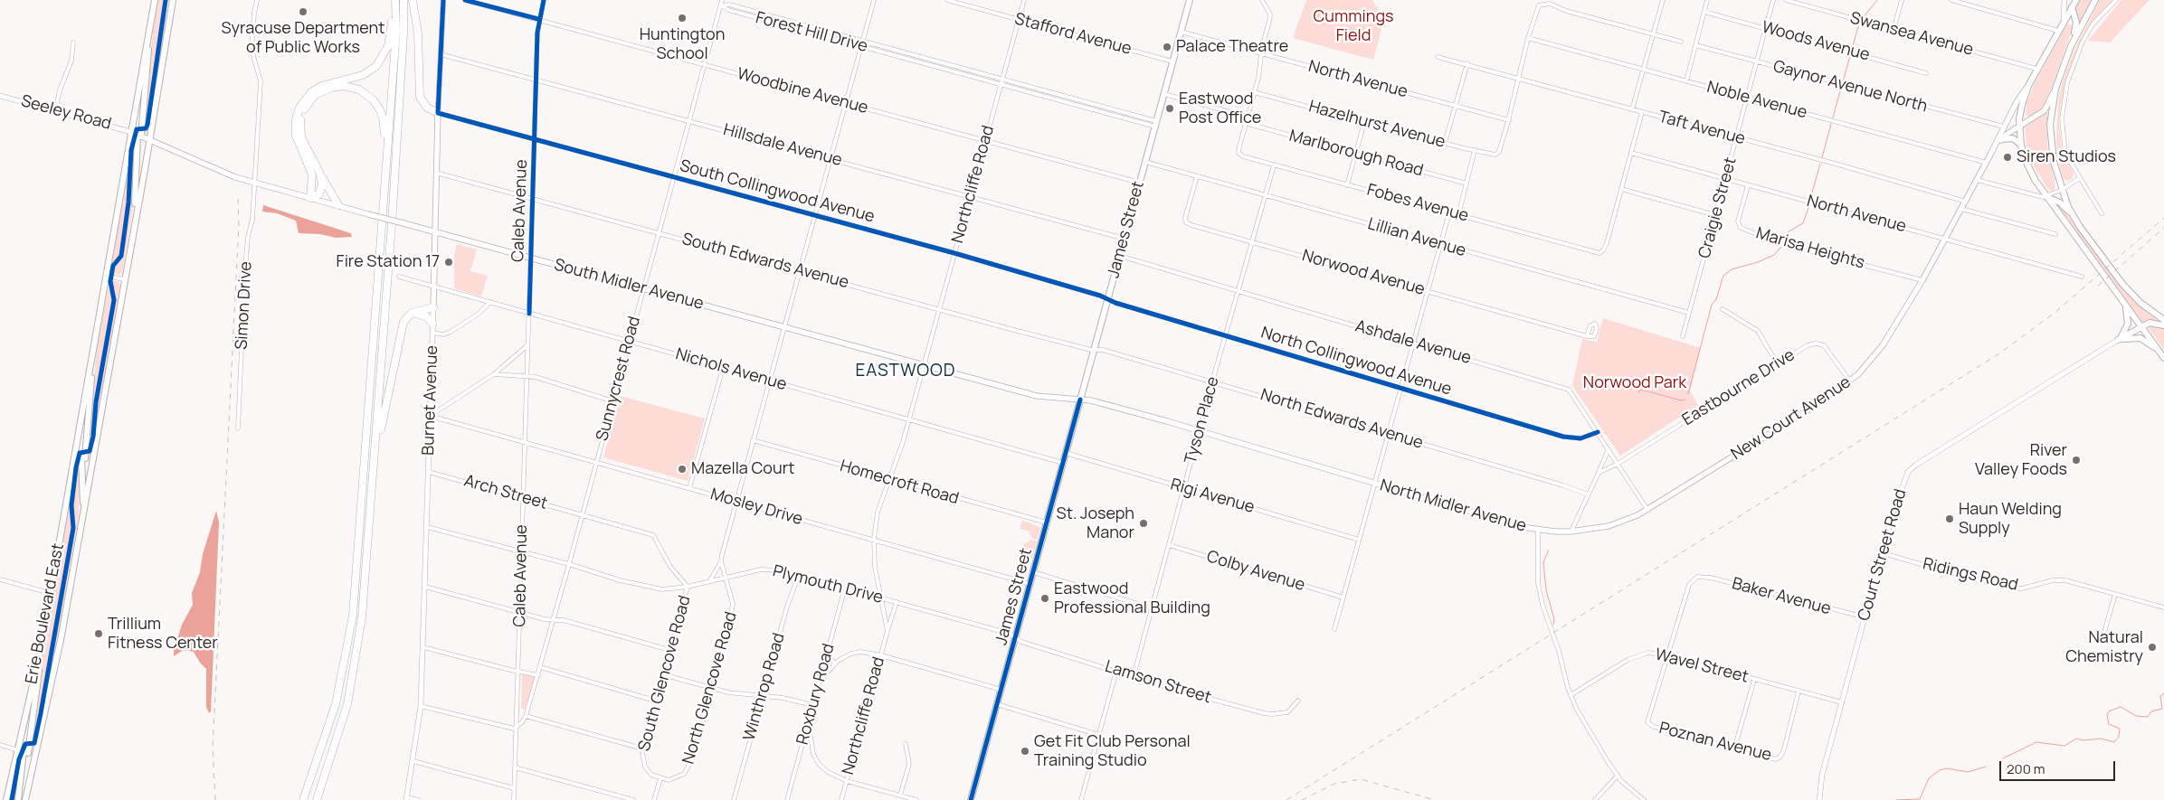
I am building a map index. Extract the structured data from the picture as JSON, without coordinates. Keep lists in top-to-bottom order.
{
  "streets": {
    "main road": [
      "James Street",
      "South Midler Avenue",
      "Burnet Avenue",
      "New Court Avenue",
      "North Midler Avenue",
      "Erie Boulevard East"
    ],
    "street": [
      "Forest Hill Drive",
      "Stafford Avenue",
      "Swansea Avenue",
      "Woods Avenue",
      "North Avenue",
      "Gaynor Avenue North",
      "Woodbine Avenue",
      "Noble Avenue",
      "Seeley Road",
      "Hazelhurst Avenue",
      "Taft Avenue",
      "Hillsdale Avenue",
      "Marlborough Road",
      "Northcliffe Road",
      "South Collingwood Avenue",
      "Fobes Avenue",
      "Craigie Street",
      "Caleb Avenue",
      "Lillian Avenue",
      "Marisa Heights",
      "South Edwards Avenue",
      "Norwood Avenue",
      "Simon Drive",
      "Ashdale Avenue",
      "North Collingwood Avenue",
      "Nichols Avenue",
      "Sunnycrest Road",
      "Eastbourne Drive",
      "North Edwards Avenue",
      "Tyson Place",
      "Homecroft Road",
      "Arch Street",
      "Rigi Avenue",
      "Mosley Drive",
      "Court Street Road",
      "Colby Avenue",
      "Ridings Road",
      "Plymouth Drive",
      "Baker Avenue",
      "Wavel Street",
      "South Glencove Road",
      "Lamson Street",
      "Winthrop Road",
      "North Glencove Road",
      "Roxbury Road",
      "Poznan Avenue"
    ]
  },
  "crossings": [
    ["Forest Hill Drive", "Northcliffe Road"],
    ["Forest Hill Drive", "James Street"],
    ["Forest Hill Drive", "Sunnycrest Road"],
    ["Stafford Avenue", "Northcliffe Road"],
    ["Stafford Avenue", "James Street"],
    ["Woods Avenue", "Craigie Street"],
    ["North Avenue", "Hazelhurst Avenue"],
    ["North Avenue", "Craigie Street"],
    ["North Avenue", "James Street"],
    ["North Avenue", "Marisa Heights"],
    ["North Avenue", "New Court Avenue"],
    ["Gaynor Avenue North", "Craigie Street"],
    ["Gaynor Avenue North", "New Court Avenue"],
    ["Woodbine Avenue", "Northcliffe Road"],
    ["Woodbine Avenue", "Caleb Avenue"],
    ["Woodbine Avenue", "James Street"],
    ["Woodbine Avenue", "Sunnycrest Road"],
    ["Noble Avenue", "Craigie Street"],
    ["Noble Avenue", "New Court Avenue"],
    ["Seeley Road", "South Midler Avenue"],
    ["Seeley Road", "Erie Boulevard East"],
    ["Taft Avenue", "Craigie Street"],
    ["Taft Avenue", "New Court Avenue"],
    ["Hillsdale Avenue", "Northcliffe Road"],
    ["Hillsdale Avenue", "Caleb Avenue"],
    ["Hillsdale Avenue", "James Street"],
    ["Hillsdale Avenue", "Sunnycrest Road"],
    ["Hillsdale Avenue", "Burnet Avenue"],
    ["Marlborough Road", "Fobes Avenue"],
    ["Northcliffe Road", "South Collingwood Avenue"],
    ["Northcliffe Road", "South Edwards Avenue"],
    ["Northcliffe Road", "South Midler Avenue"],
    ["Northcliffe Road", "Nichols Avenue"],
    ["Northcliffe Road", "Homecroft Road"],
    ["Northcliffe Road", "Mosley Drive"],
    ["Northcliffe Road", "Plymouth Drive"],
    ["South Collingwood Avenue", "Caleb Avenue"],
    ["South Collingwood Avenue", "James Street"],
    ["South Collingwood Avenue", "North Collingwood Avenue"],
    ["South Collingwood Avenue", "Sunnycrest Road"],
    ["South Collingwood Avenue", "Burnet Avenue"],
    ["Fobes Avenue", "Tyson Place"],
    ["Craigie Street", "Lillian Avenue"],
    ["Caleb Avenue", "South Edwards Avenue"],
    ["Caleb Avenue", "South Midler Avenue"],
    ["Caleb Avenue", "Nichols Avenue"],
    ["Caleb Avenue", "Sunnycrest Road"],
    ["Caleb Avenue", "Arch Street"],
    ["Caleb Avenue", "Mosley Drive"],
    ["Caleb Avenue", "Plymouth Drive"],
    ["James Street", "Lillian Avenue"],
    ["James Street", "South Edwards Avenue"],
    ["James Street", "South Midler Avenue"],
    ["James Street", "Ashdale Avenue"],
    ["James Street", "North Collingwood Avenue"],
    ["James Street", "Nichols Avenue"],
    ["James Street", "North Edwards Avenue"],
    ["James Street", "Homecroft Road"],
    ["James Street", "Rigi Avenue"],
    ["James Street", "North Midler Avenue"],
    ["James Street", "Mosley Drive"],
    ["James Street", "Plymouth Drive"],
    ["James Street", "Lamson Street"],
    ["Lillian Avenue", "Norwood Avenue"],
    ["Lillian Avenue", "Tyson Place"],
    ["Marisa Heights", "New Court Avenue"],
    ["South Edwards Avenue", "Sunnycrest Road"],
    ["South Edwards Avenue", "Burnet Avenue"],
    ["South Edwards Avenue", "North Edwards Avenue"],
    ["Norwood Avenue", "Tyson Place"],
    ["South Midler Avenue", "Simon Drive"],
    ["South Midler Avenue", "Sunnycrest Road"],
    ["South Midler Avenue", "Burnet Avenue"],
    ["South Midler Avenue", "North Midler Avenue"],
    ["South Midler Avenue", "Erie Boulevard East"],
    ["Ashdale Avenue", "North Collingwood Avenue"],
    ["Ashdale Avenue", "Eastbourne Drive"],
    ["Ashdale Avenue", "New Court Avenue"],
    ["Ashdale Avenue", "Tyson Place"],
    ["North Collingwood Avenue", "Tyson Place"],
    ["Nichols Avenue", "Sunnycrest Road"],
    ["Nichols Avenue", "Burnet Avenue"],
    ["Sunnycrest Road", "Arch Street"],
    ["Sunnycrest Road", "Mosley Drive"],
    ["Sunnycrest Road", "Plymouth Drive"],
    ["Eastbourne Drive", "New Court Avenue"],
    ["Burnet Avenue", "Arch Street"],
    ["Burnet Avenue", "Mosley Drive"],
    ["Burnet Avenue", "Plymouth Drive"],
    ["New Court Avenue", "North Midler Avenue"],
    ["North Edwards Avenue", "Tyson Place"],
    ["Tyson Place", "Rigi Avenue"],
    ["Tyson Place", "North Midler Avenue"],
    ["Tyson Place", "Colby Avenue"],
    ["Tyson Place", "Lamson Street"],
    ["Arch Street", "Plymouth Drive"],
    ["Arch Street", "South Glencove Road"],
    ["North Midler Avenue", "Wavel Street"],
    ["Court Street Road", "Ridings Road"],
    ["Court Street Road", "Baker Avenue"],
    ["Court Street Road", "Wavel Street"],
    ["Plymouth Drive", "South Glencove Road"],
    ["Plymouth Drive", "Lamson Street"],
    ["Plymouth Drive", "Winthrop Road"],
    ["Plymouth Drive", "North Glencove Road"],
    ["Plymouth Drive", "Roxbury Road"],
    ["Baker Avenue", "Wavel Street"],
    ["Baker Avenue", "Poznan Avenue"],
    ["Wavel Street", "Poznan Avenue"],
    ["South Glencove Road", "North Glencove Road"]
  ],
  "districts": ["EASTWOOD"],
  "parks": ["Cummings Field", "Norwood Park"],
  "places": [
    "Syracuse Department of Public Works",
    "Huntington School",
    "Palace Theatre",
    "Eastwood Post Office",
    "Siren Studios",
    "Fire Station 17",
    "River Valley Foods",
    "Mazella Court",
    "Haun Welding Supply",
    "St. Joseph Manor",
    "Eastwood Professional Building",
    "Trillium Fitness Center",
    "Natural Chemistry",
    "Get Fit Club Personal Training Studio"
  ],
  "scale_bar": "200 m"
}
